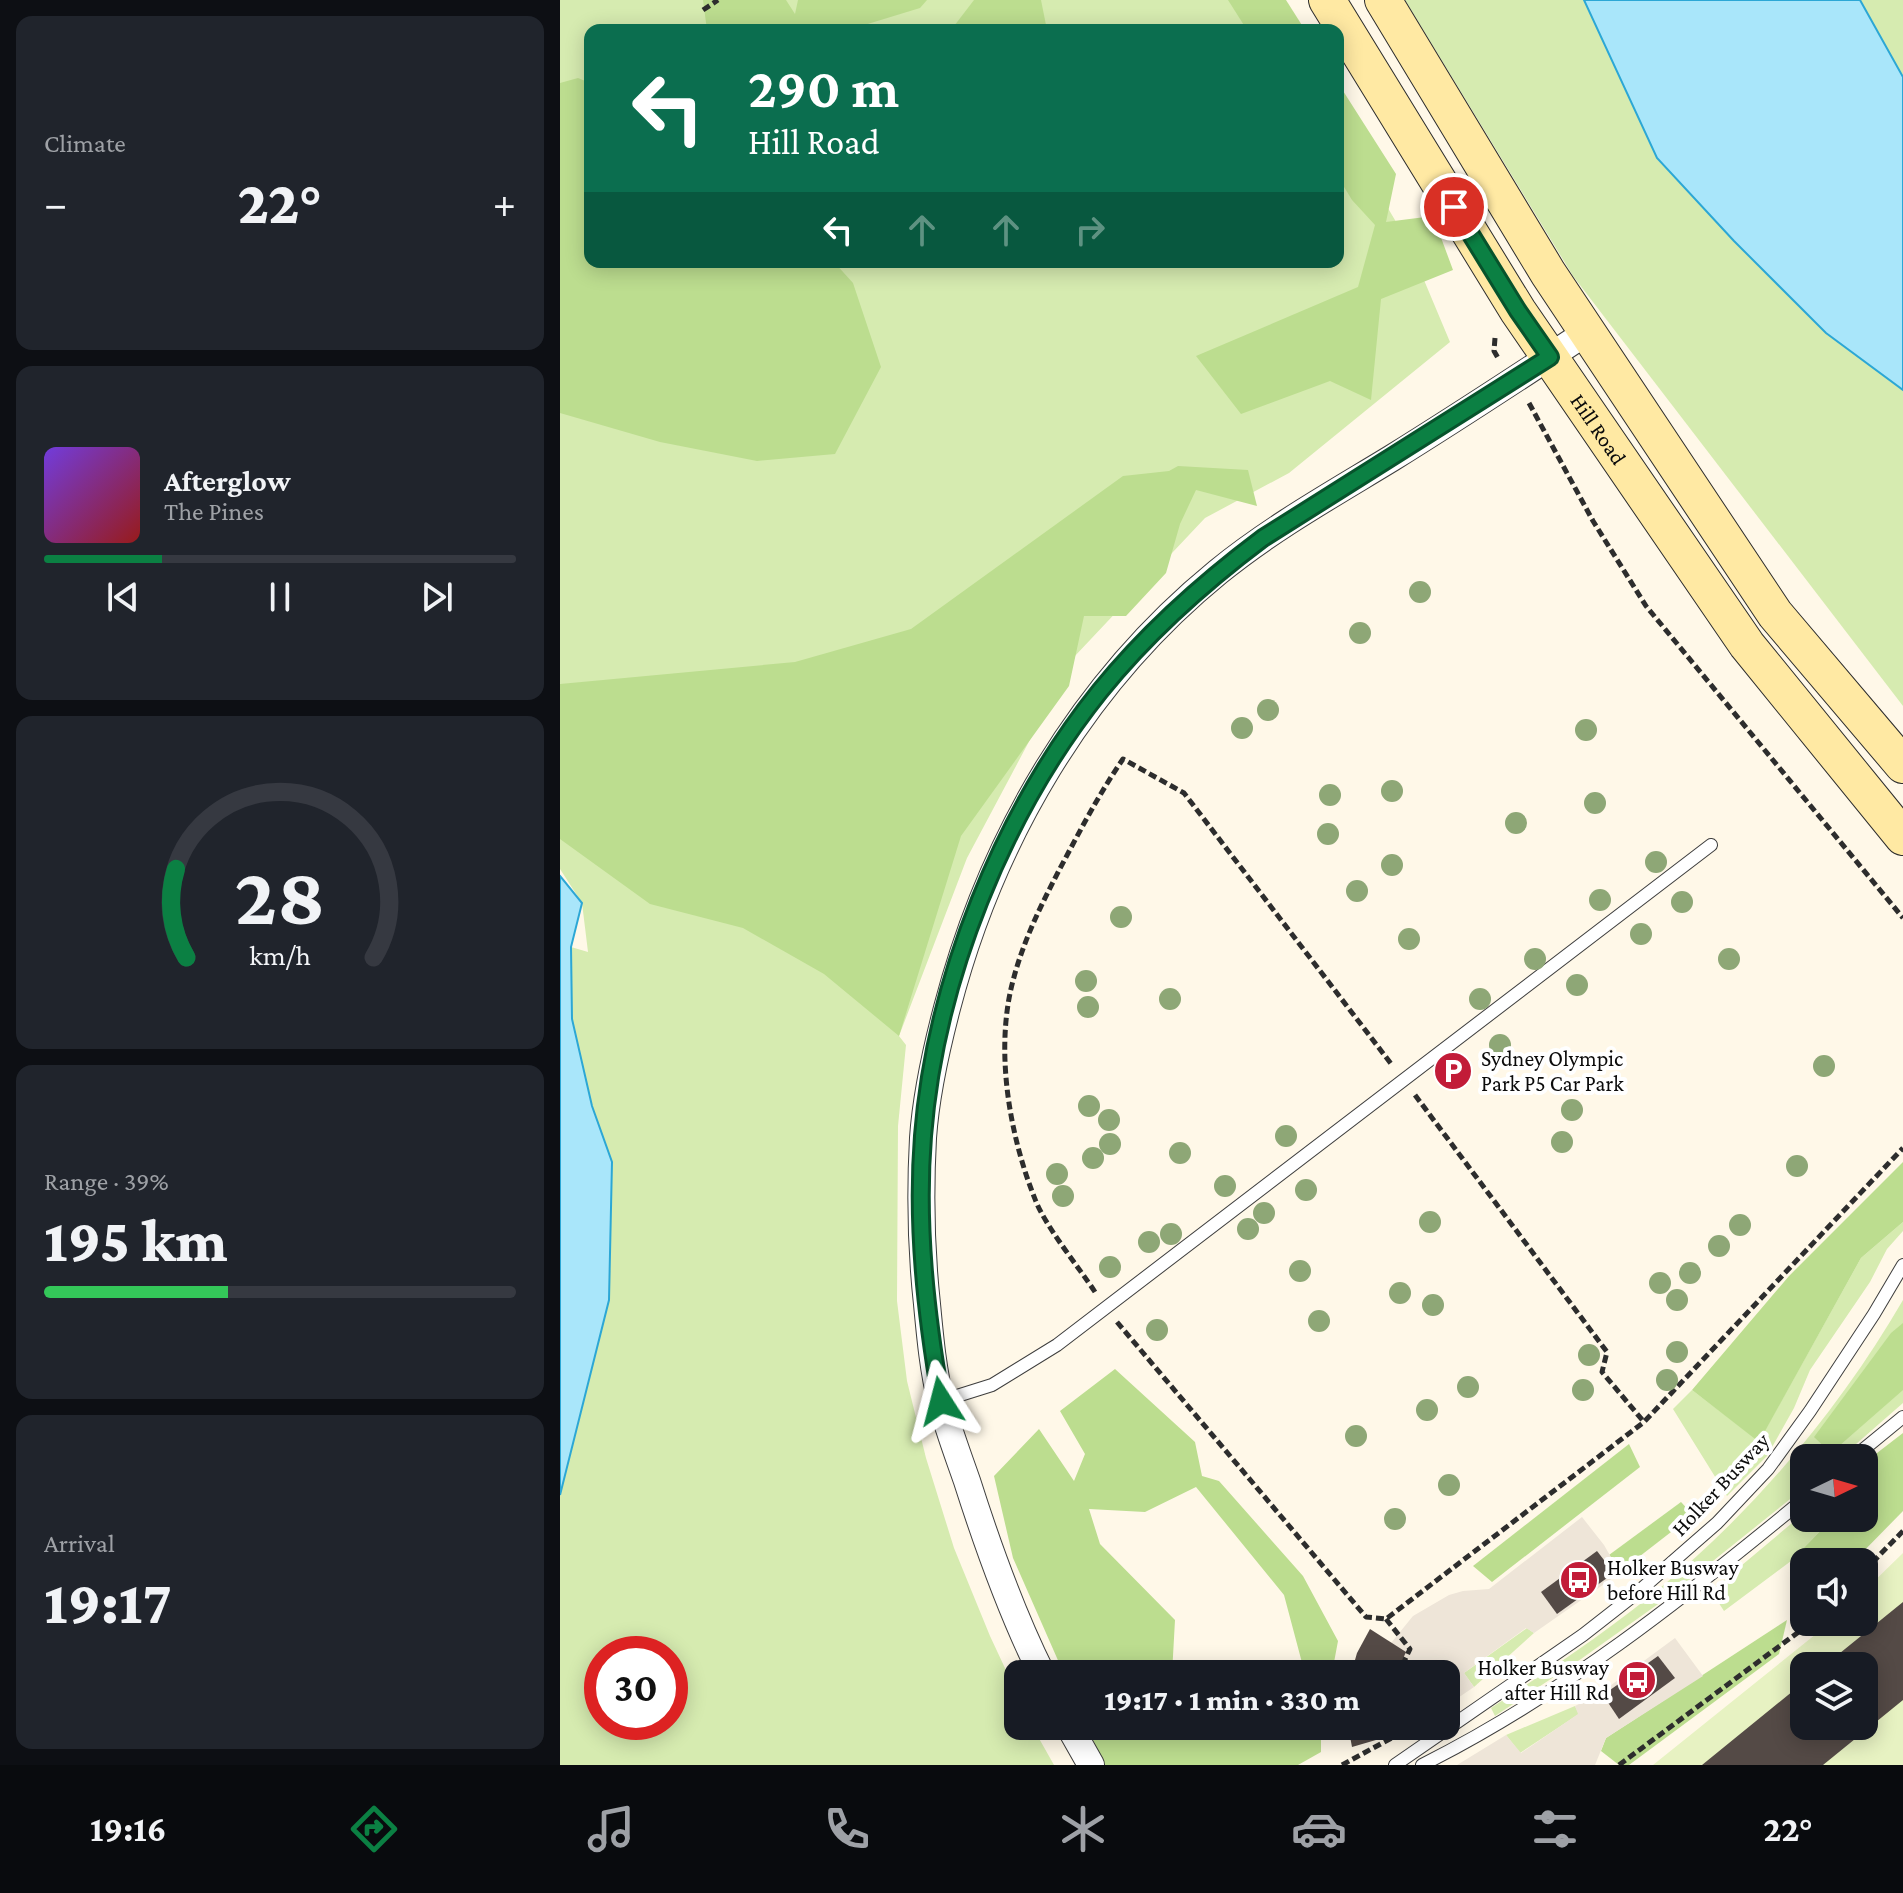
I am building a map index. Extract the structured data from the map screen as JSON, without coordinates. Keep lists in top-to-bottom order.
{
  "streets": {
    "main road": ["Hill Road"],
    "lane": ["Holker Busway"]
  },
  "places": {
    "parking": ["Sydney Olympic Park P5 Car Park"],
    "bus stop": ["Holker Busway before Hill Rd", "Holker Busway after Hill Rd"]
  },
  "north": "right",
  "page": {
    "tile": [
      "Climate",
      ["Range · 39%", "195 km"],
      ["Arrival", "19:17"]
    ],
    "turn": ["290 m", "Hill Road"],
    "heat": ["−", "22°", "+"],
    "song": ["Afterglow", "The Pines"],
    "limit": "30",
    "trip": "19:17 · 1 min · 330 m",
    "tabs": ["19:16", "22°"],
    "gauge": ["28", "km/h"]
  }
}
